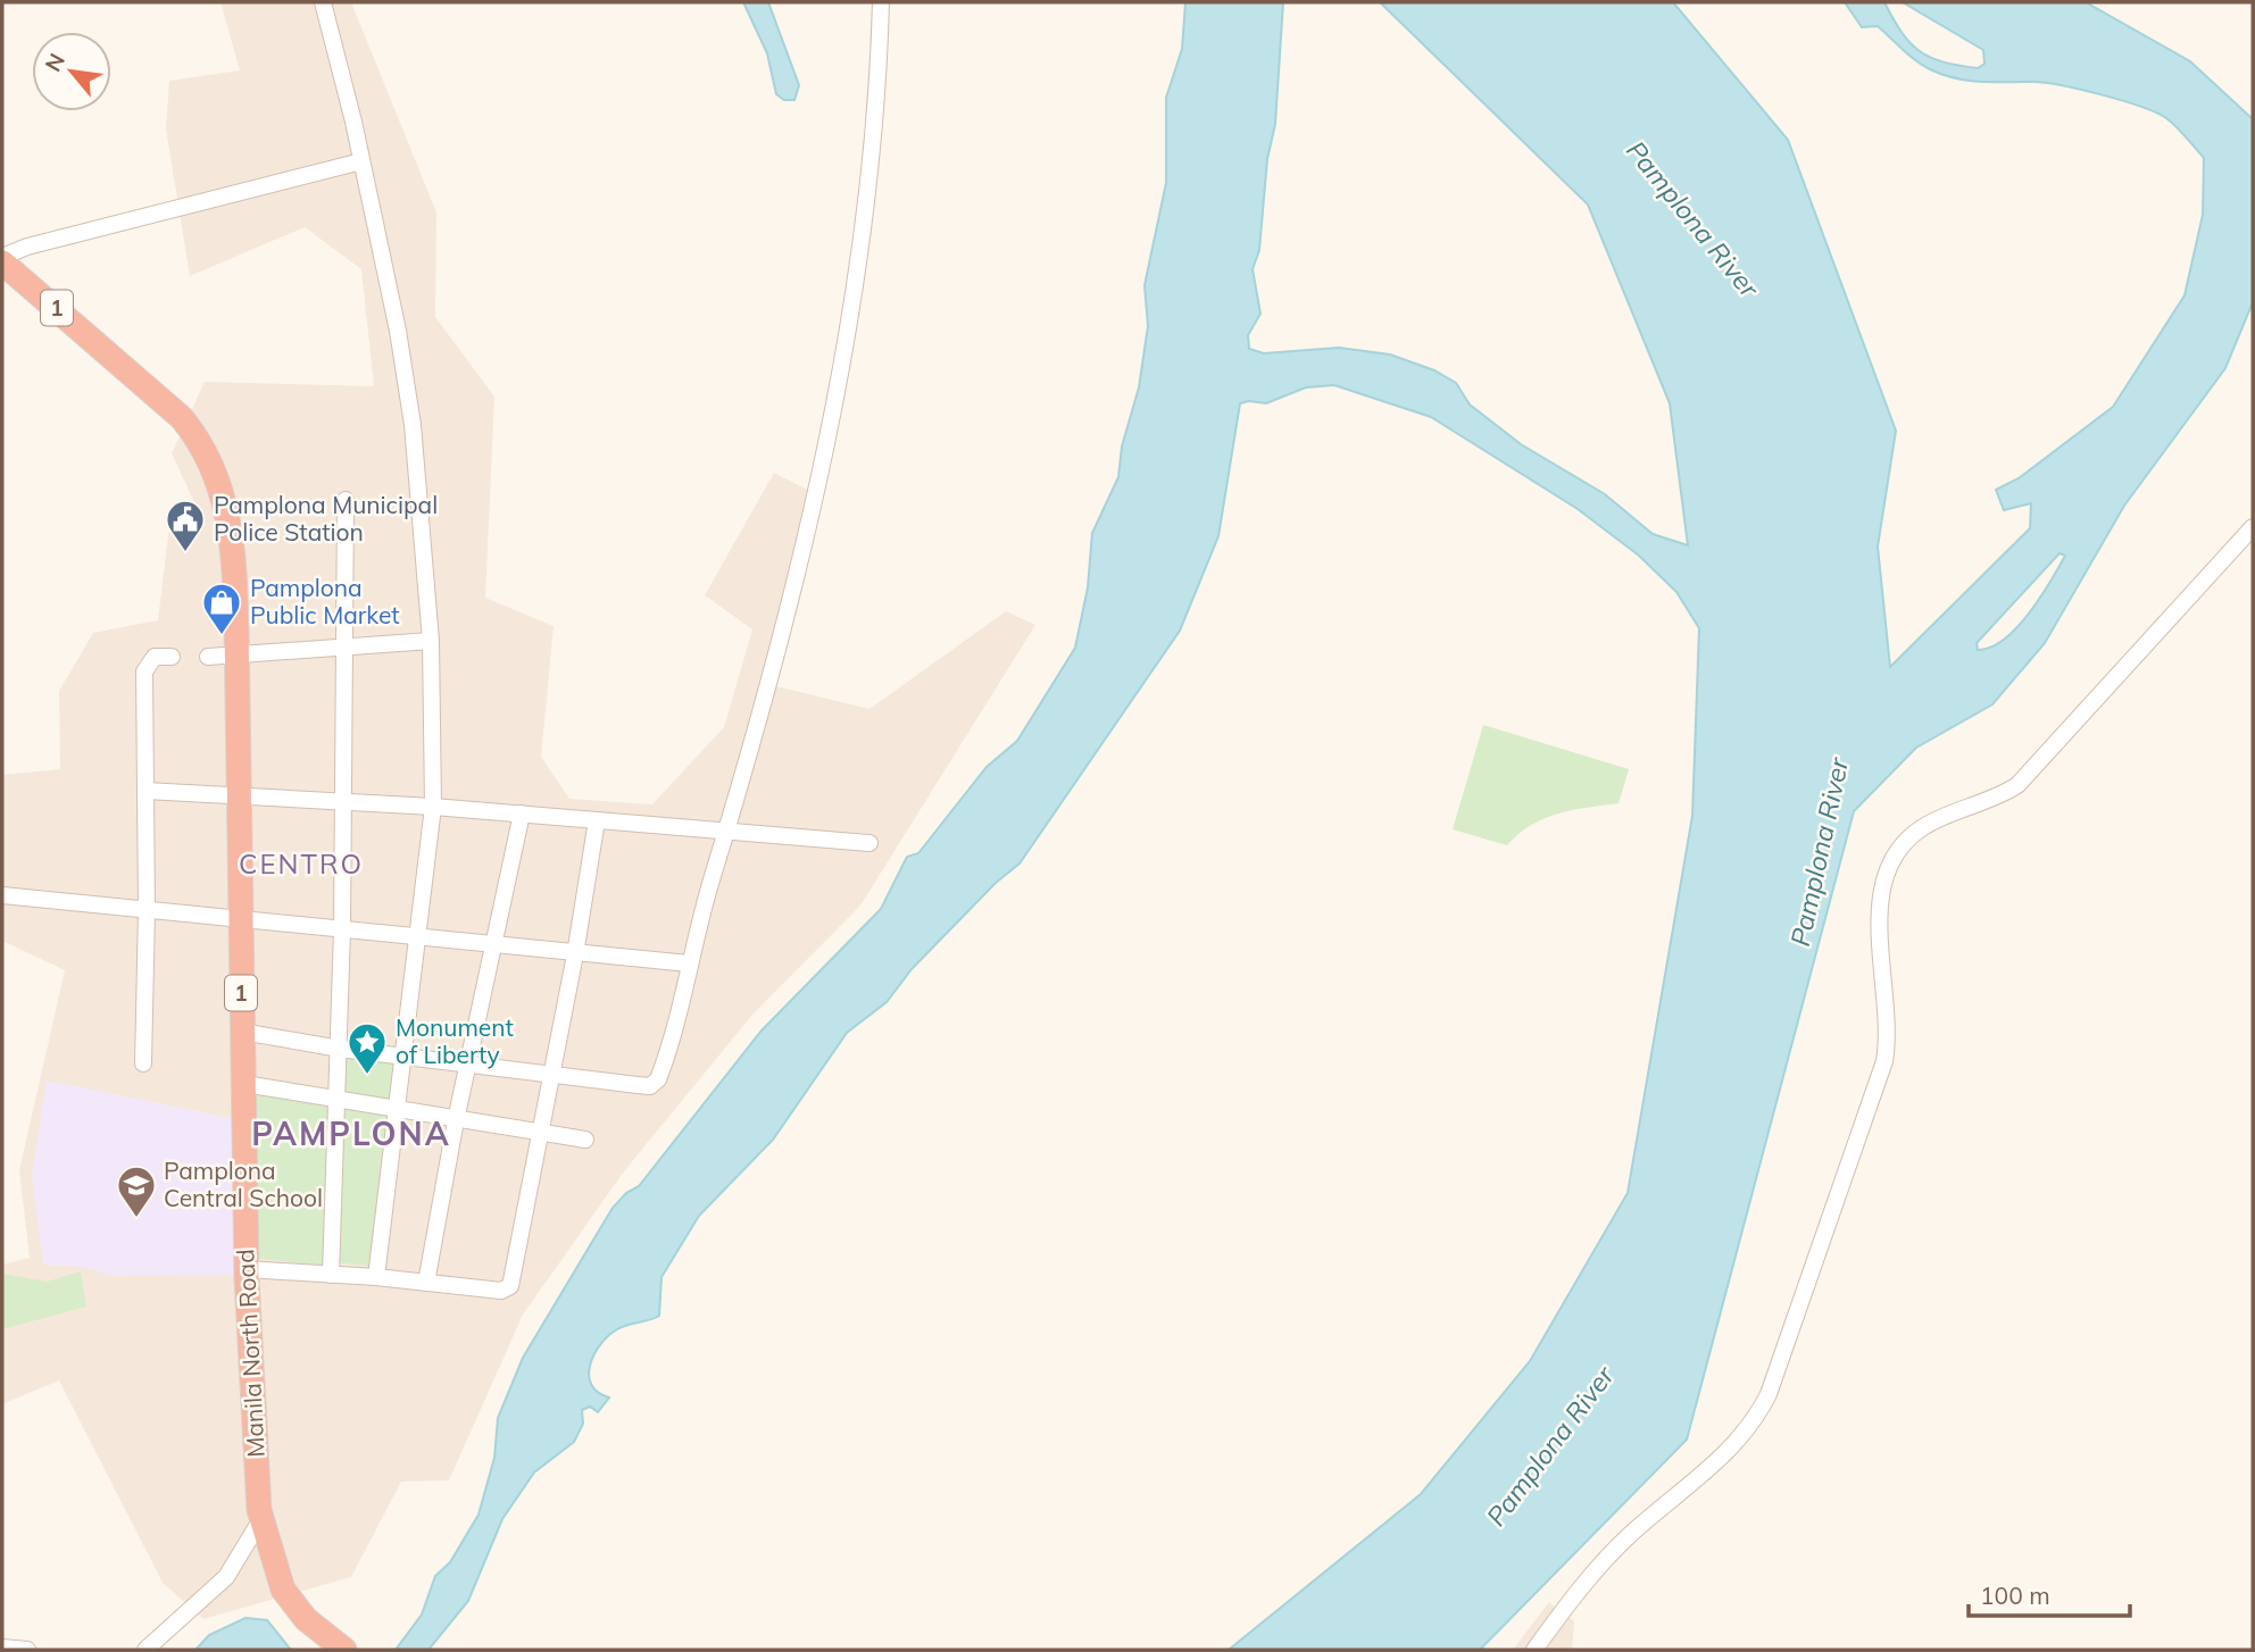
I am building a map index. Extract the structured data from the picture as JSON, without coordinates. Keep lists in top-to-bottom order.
{
  "streets": {
    "highway": ["1", "Manila North Road"]
  },
  "districts": ["CENTRO", "PAMPLONA"],
  "water": ["Pamplona River"],
  "places": {
    "public building": ["Pamplona Municipal Police Station"],
    "shop": ["Pamplona Public Market"],
    "place": ["Monument of Liberty"],
    "school or university": ["Pamplona Central School"]
  },
  "scale_bar": "100 m",
  "north": "top left"
}
